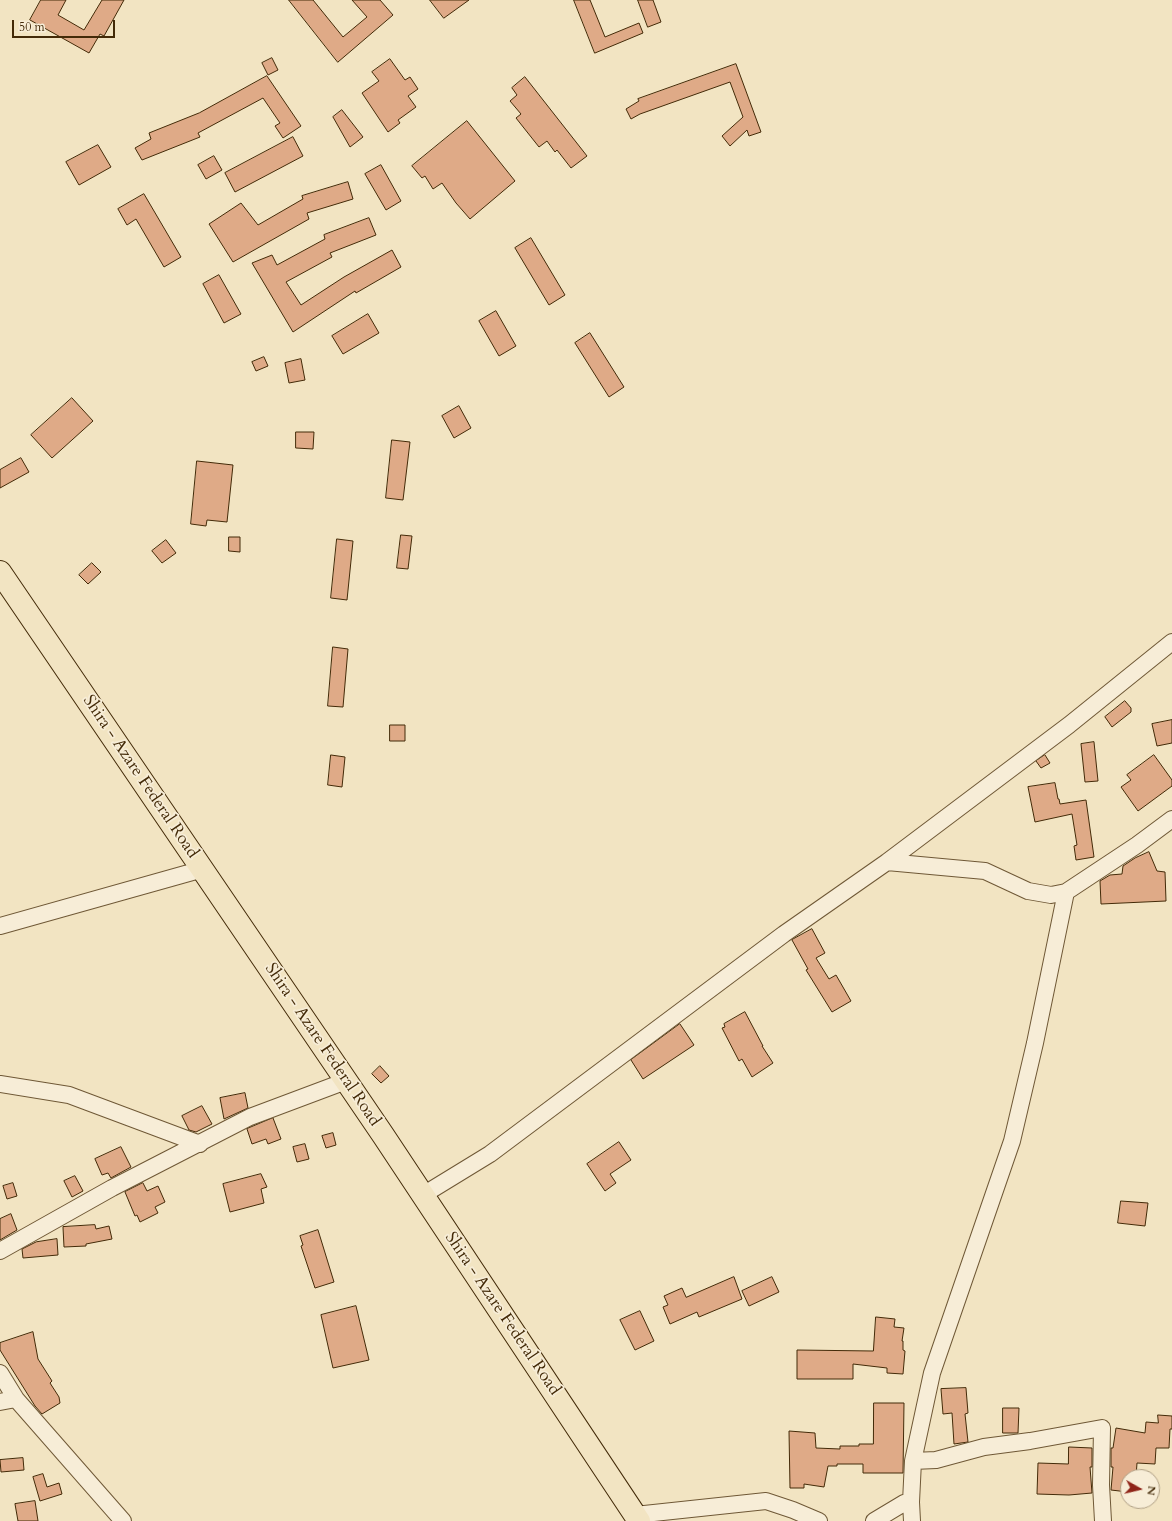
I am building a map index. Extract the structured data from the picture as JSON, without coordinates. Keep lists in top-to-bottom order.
{
  "streets": {
    "main road": ["Shira - Azare Federal Road"]
  },
  "scale_bar": "50 m",
  "north": "right"
}
